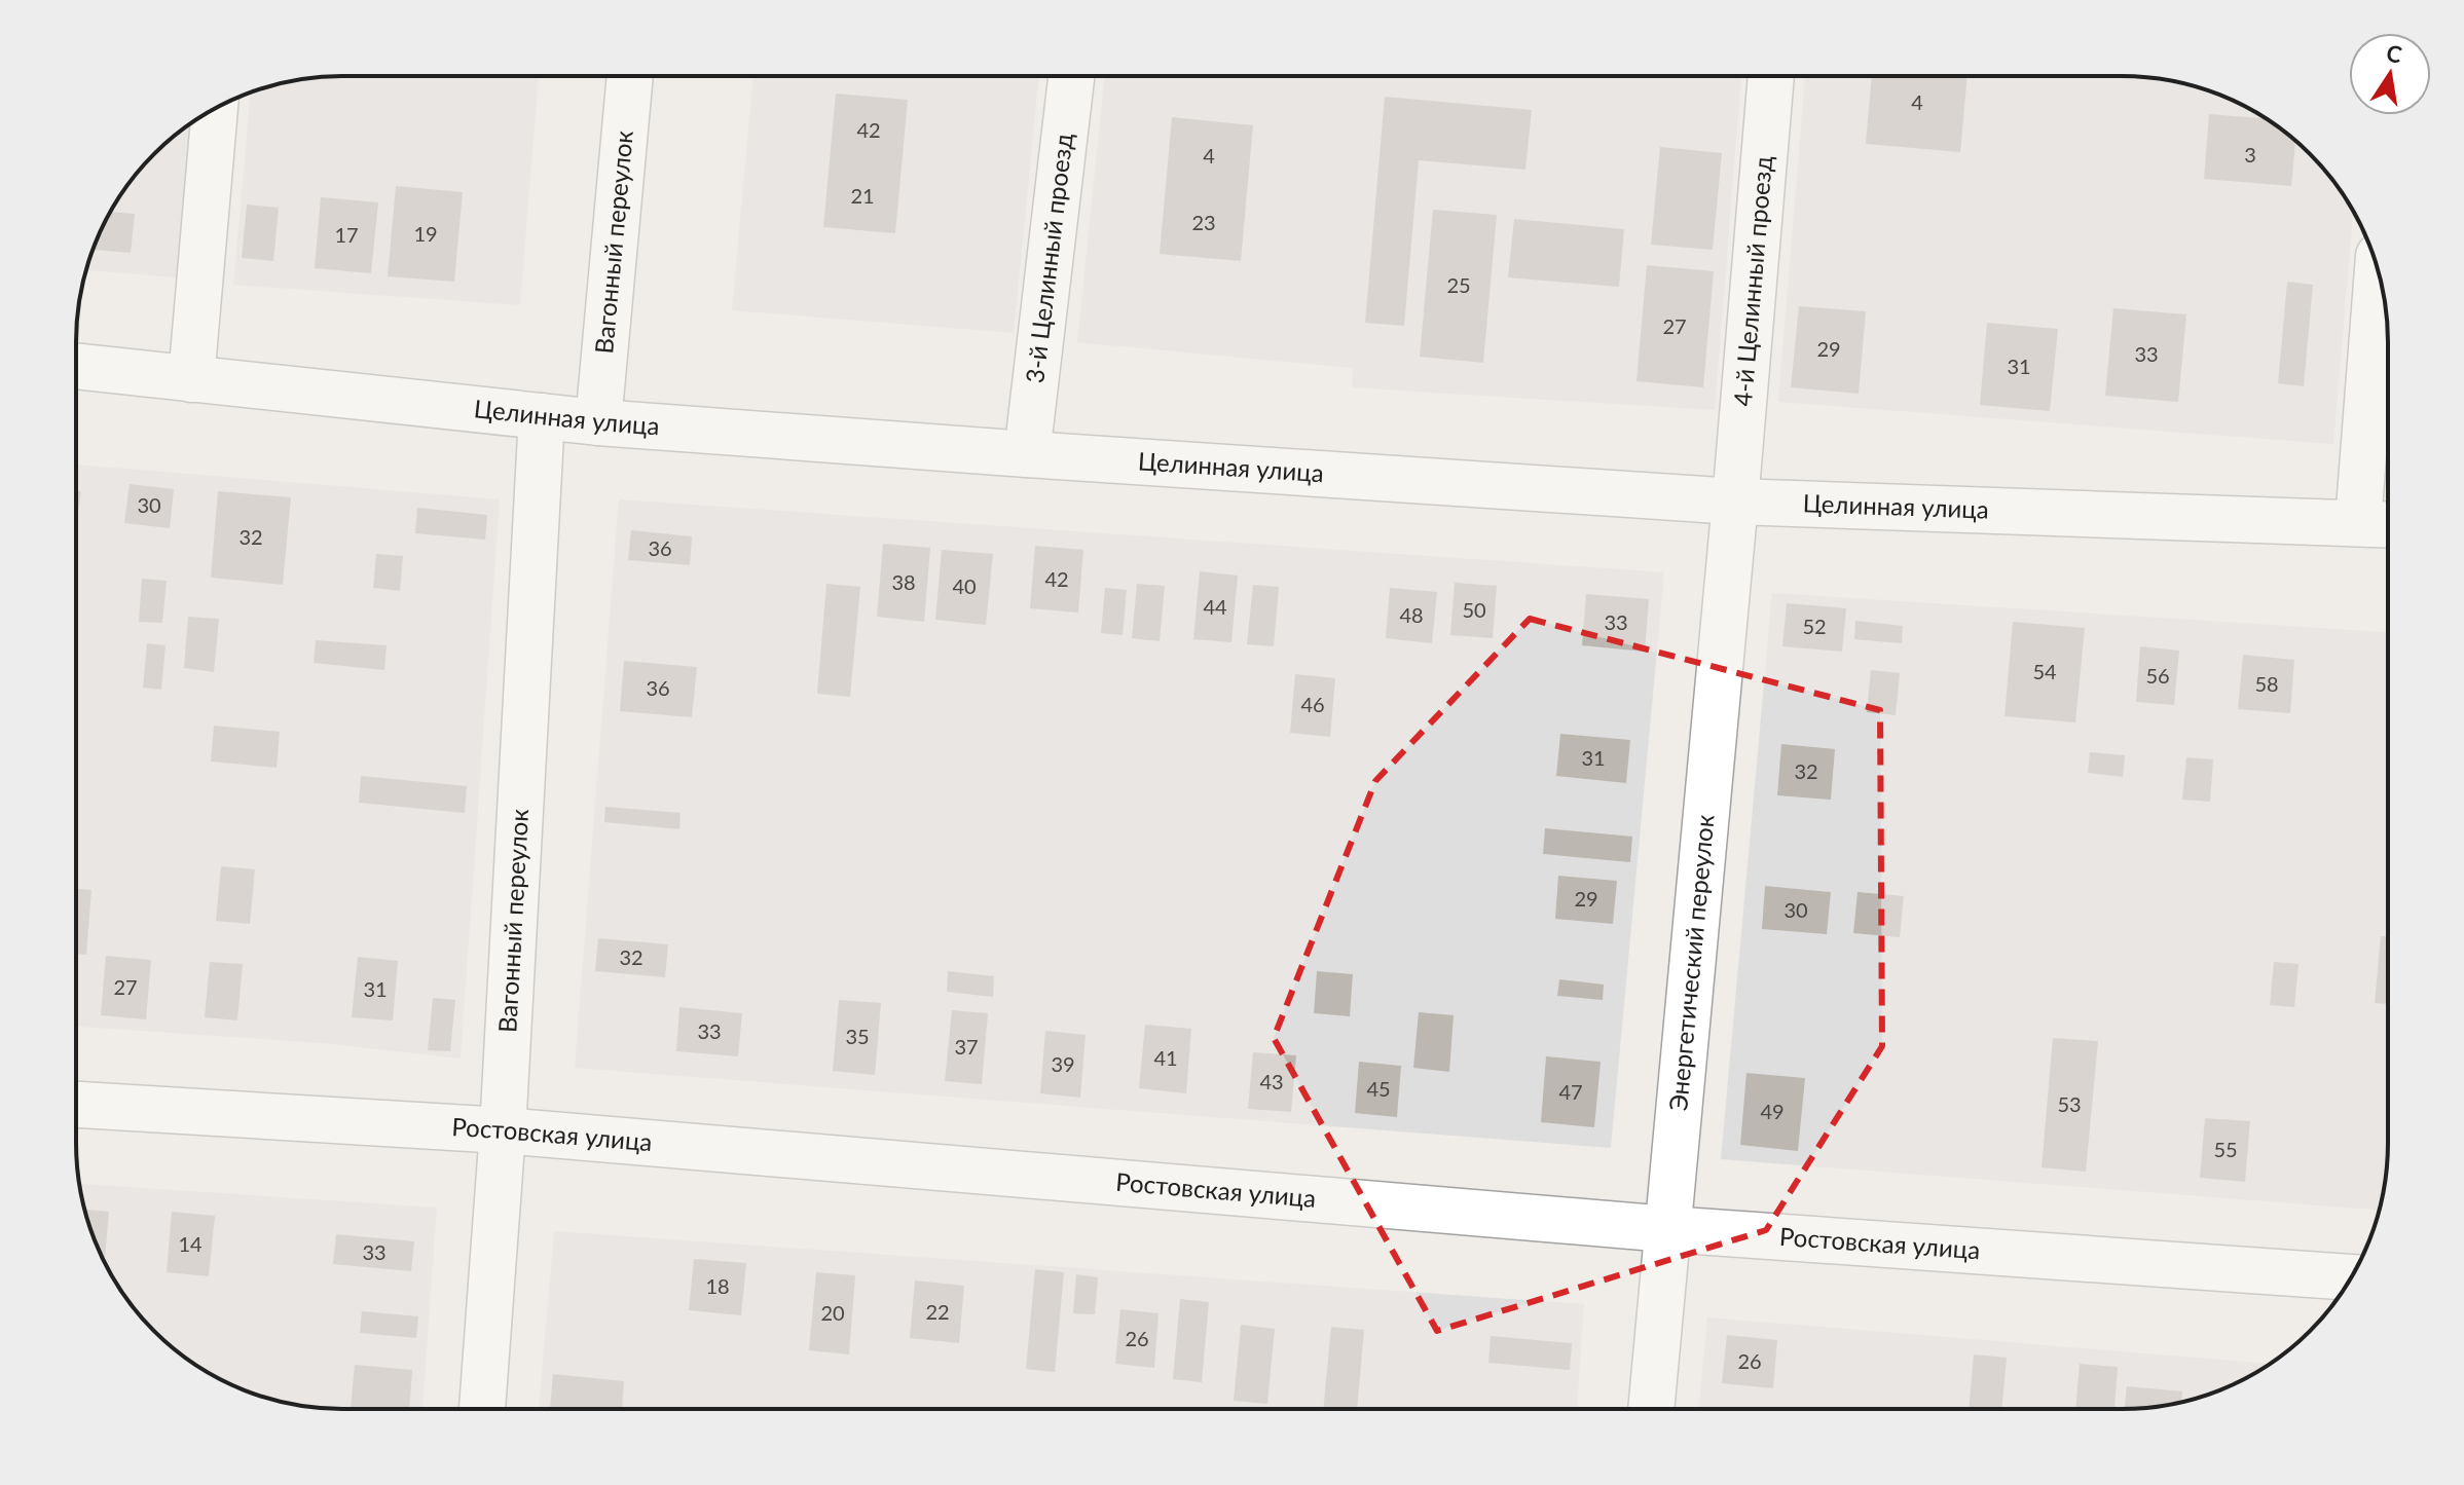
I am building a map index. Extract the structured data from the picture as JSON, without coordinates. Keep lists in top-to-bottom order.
{
  "streets": {
    "street": [
      "Вагонный переулок",
      "3-й Целинный проезд",
      "4-й Целинный проезд",
      "Целинная улица",
      "Энергетический переулок",
      "Ростовская улица"
    ]
  },
  "crossings": [
    ["Вагонный переулок", "Целинная улица"],
    ["Вагонный переулок", "Ростовская улица"],
    ["3-й Целинный проезд", "Целинная улица"],
    ["4-й Целинный проезд", "Целинная улица"],
    ["4-й Целинный проезд", "Энергетический переулок"],
    ["Целинная улица", "Энергетический переулок"],
    ["Энергетический переулок", "Ростовская улица"]
  ],
  "house_numbers": [
    "4",
    "42",
    "3",
    "4",
    "21",
    "23",
    "19",
    "17",
    "25",
    "27",
    "29",
    "33",
    "31",
    "30",
    "32",
    "36",
    "42",
    "38",
    "40",
    "44",
    "50",
    "48",
    "33",
    "52",
    "54",
    "56",
    "58",
    "36",
    "46",
    "31",
    "32",
    "29",
    "30",
    "32",
    "27",
    "31",
    "33",
    "35",
    "37",
    "41",
    "39",
    "43",
    "45",
    "47",
    "53",
    "49",
    "55",
    "14",
    "33",
    "18",
    "22",
    "20",
    "26",
    "26"
  ],
  "north": "top"
}
